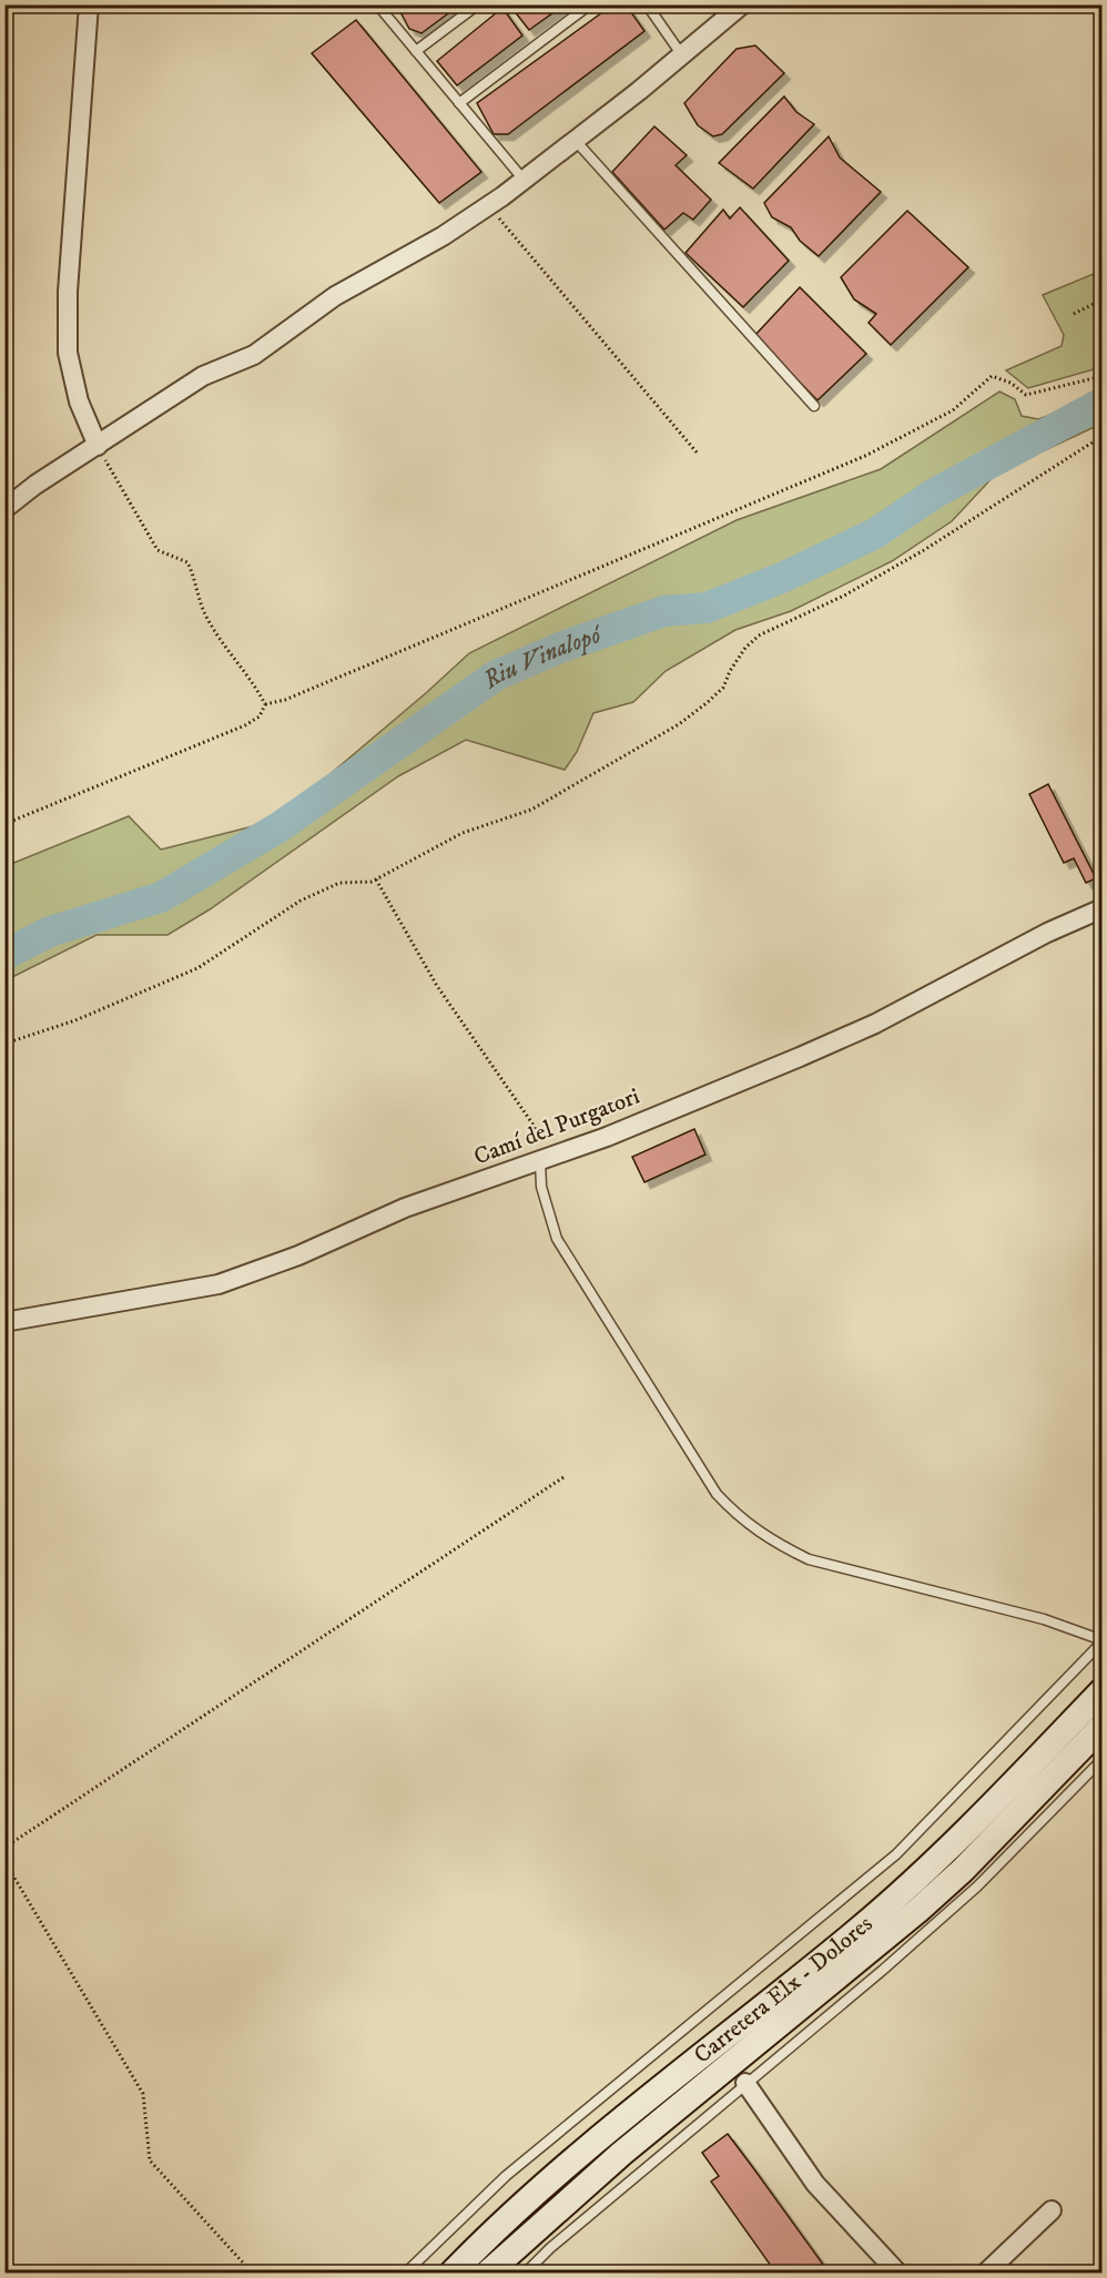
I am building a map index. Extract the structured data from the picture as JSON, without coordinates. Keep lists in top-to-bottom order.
{
  "streets": {
    "main road": ["Carretera Elx - Dolores"],
    "street": ["Camí del Purgatori"]
  },
  "water": ["Riu Vinalopó"]
}
